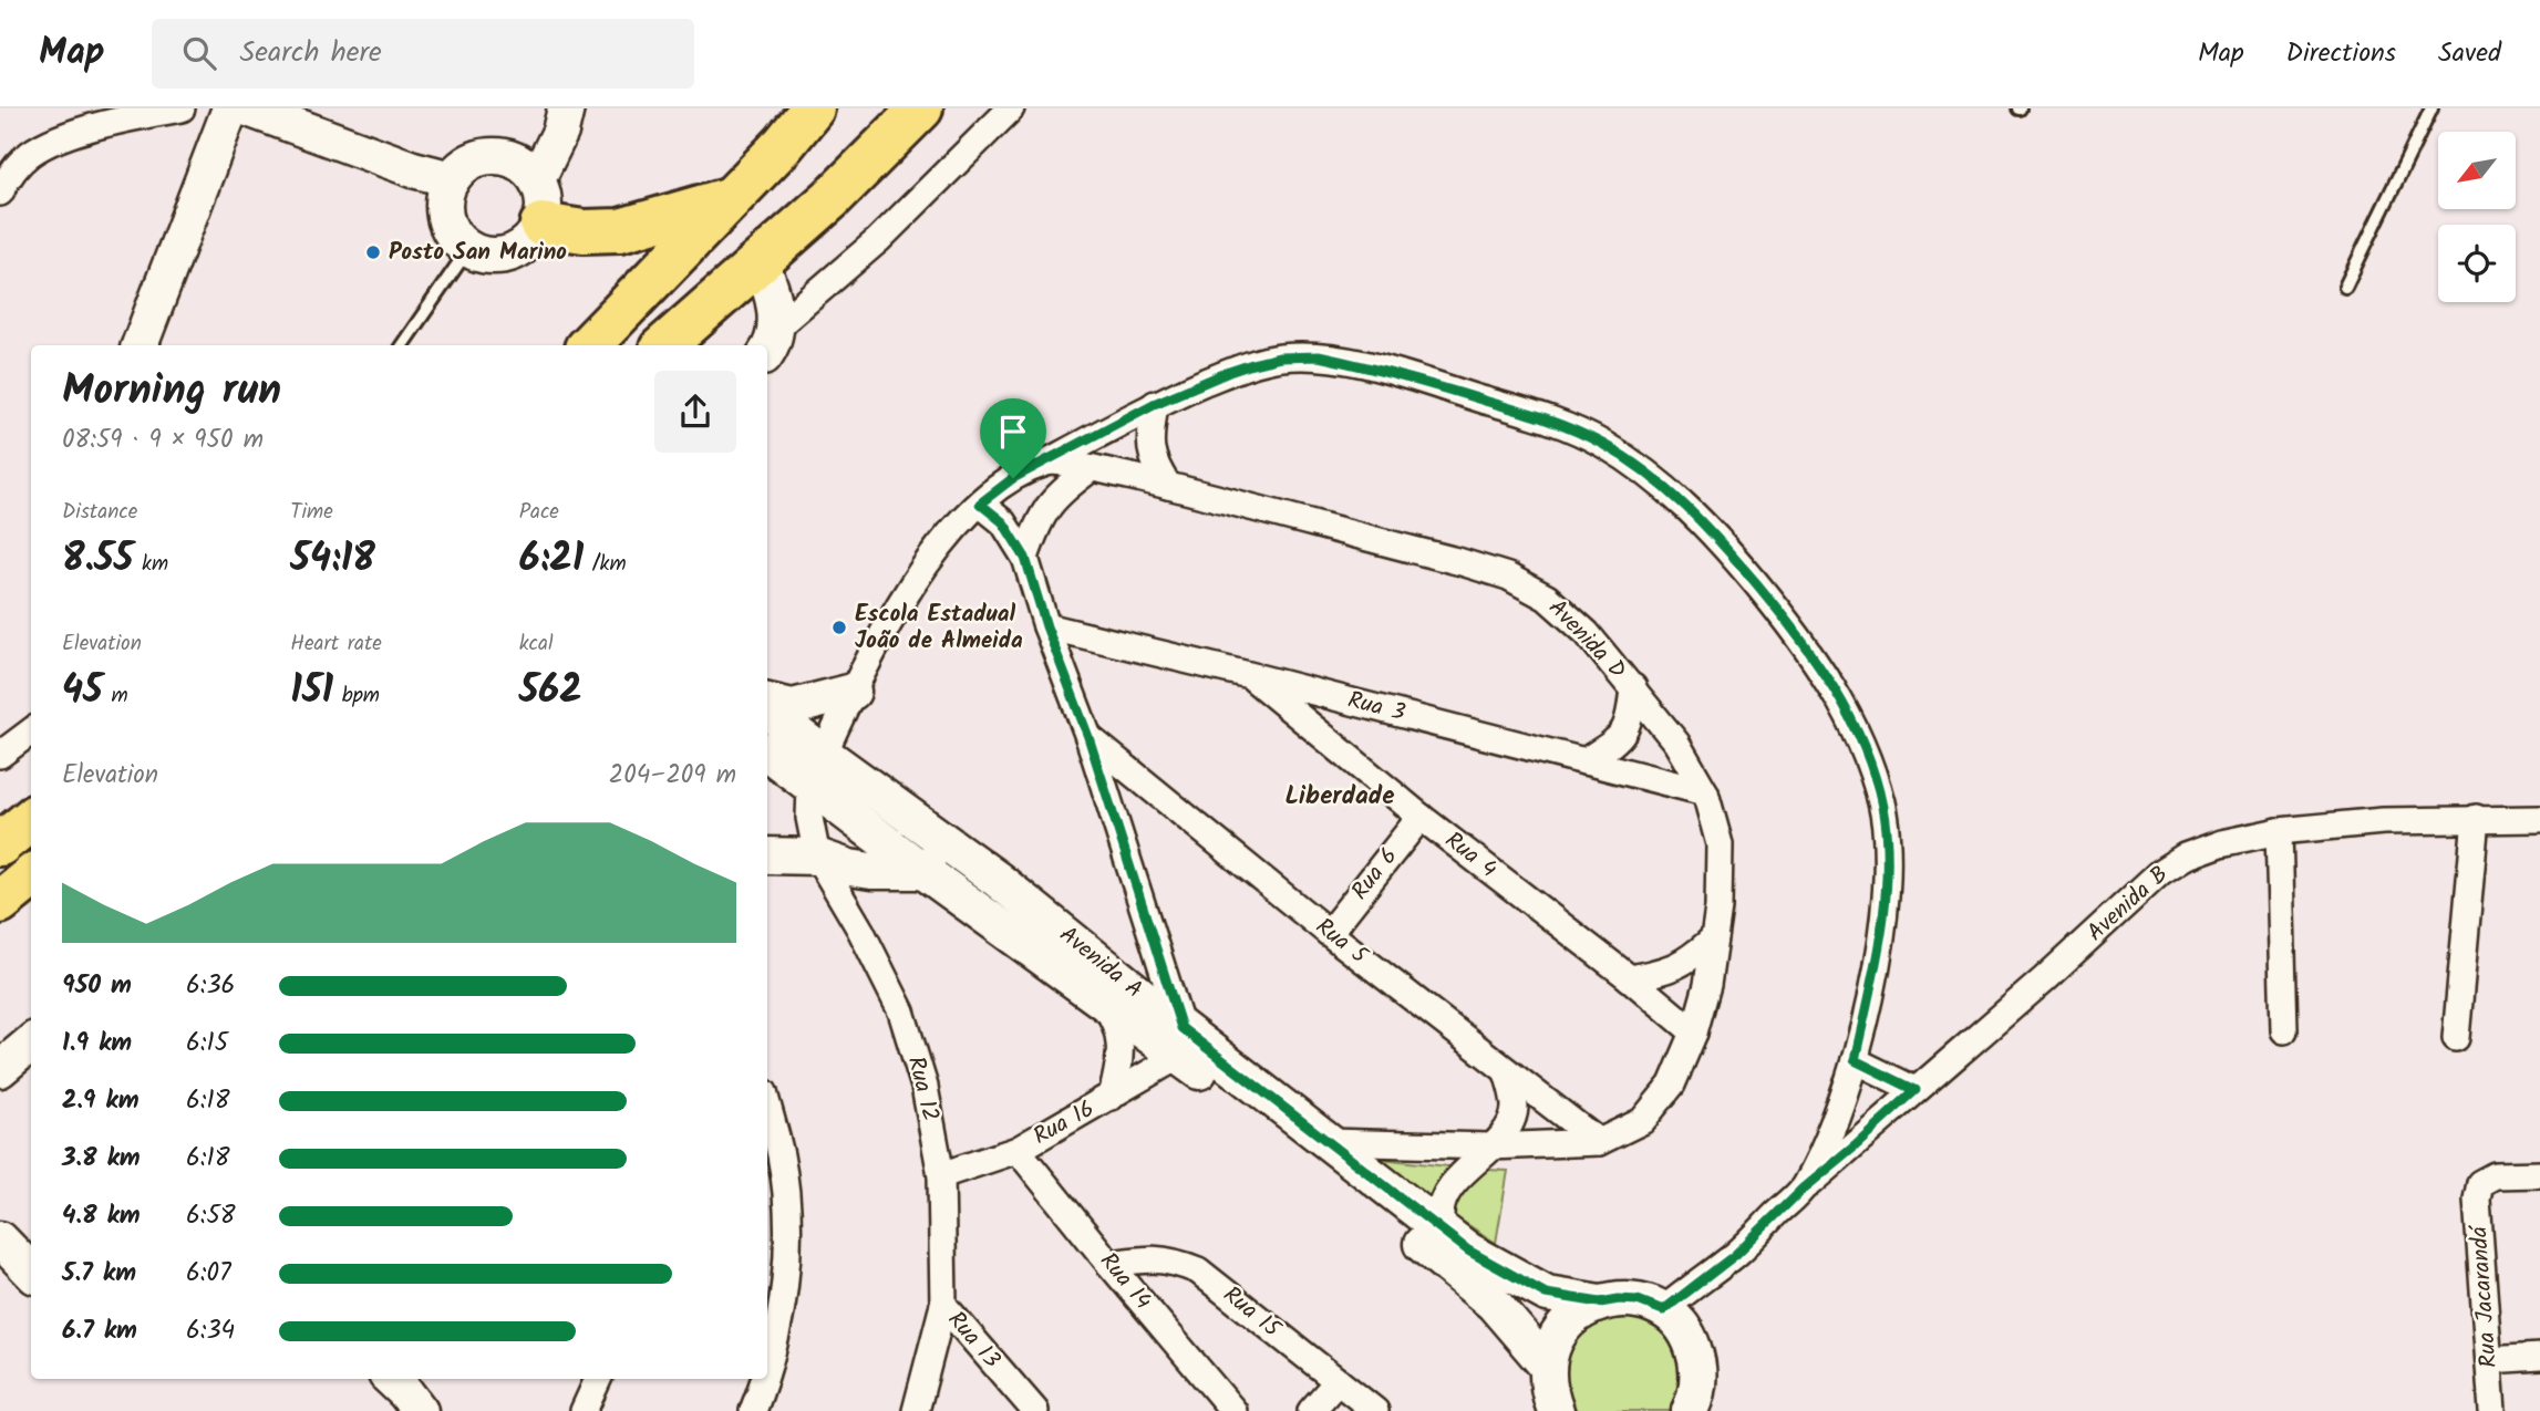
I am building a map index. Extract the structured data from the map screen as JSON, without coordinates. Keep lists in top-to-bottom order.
{
  "streets": {
    "street": [
      "Avenida D",
      "Rua 3",
      "Rua 4",
      "Rua 6",
      "Avenida B",
      "Rua 5",
      "Avenida A",
      "Rua 12",
      "Rua 16",
      "Rua 14",
      "Rua Jacarandá",
      "Rua 15",
      "Rua 13"
    ]
  },
  "crossings": [
    ["Avenida D", "Rua 3"],
    ["Avenida D", "Rua 4"],
    ["Avenida D", "Rua 5"],
    ["Avenida D", "Avenida A"],
    ["Rua 3", "Rua 4"],
    ["Rua 4", "Rua 6"],
    ["Rua 6", "Rua 5"],
    ["Avenida B", "Avenida A"],
    ["Avenida A", "Rua 12"],
    ["Avenida A", "Rua 16"],
    ["Rua 12", "Rua 16"],
    ["Rua 12", "Rua 13"],
    ["Rua 16", "Rua 14"],
    ["Rua 14", "Rua 15"]
  ],
  "districts": ["Liberdade"],
  "places": ["Posto San Marino", "Escola Estadual João de Almeida"],
  "north": "bottom left",
  "page": {
    "header": "Map",
    "search": "Search here",
    "nav": ["Map", "Directions", "Saved"],
    "heading": ["Morning run", "08:59 · 9 × 950 m"],
    "stats": [
      ["Distance", "8.55 km"],
      ["Time", "54:18"],
      ["Pace", "6:21 /km"],
      ["Elevation", "45 m"],
      ["Heart rate", "151 bpm"],
      ["kcal", "562"]
    ],
    "chart": ["Elevation", "204–209 m"],
    "list": [
      {
        "name": "950 m",
        "note": "6:36"
      },
      {
        "name": "1.9 km",
        "note": "6:15"
      },
      {
        "name": "2.9 km",
        "note": "6:18"
      },
      {
        "name": "3.8 km",
        "note": "6:18"
      },
      {
        "name": "4.8 km",
        "note": "6:58"
      },
      {
        "name": "5.7 km",
        "note": "6:07"
      },
      {
        "name": "6.7 km",
        "note": "6:34"
      }
    ]
  }
}
